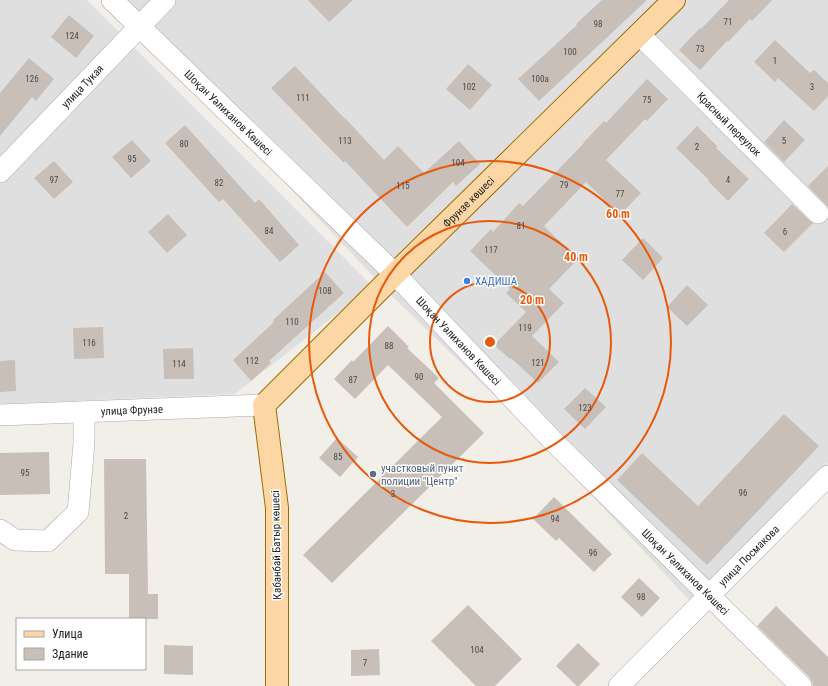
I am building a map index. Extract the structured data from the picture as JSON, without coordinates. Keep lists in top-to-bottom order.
{
  "streets": {
    "main road": ["Фрунзе көшесі", "Қабанбай Батыр көшесі"],
    "street": [
      "улица Тукая",
      "Шоқан Уәлиханов Көшесі",
      "Красный переулок",
      "улица Фрунзе",
      "улица Посмакова"
    ]
  },
  "crossings": [
    ["улица Тукая", "Шоқан Уәлиханов Көшесі"],
    ["Шоқан Уәлиханов Көшесі", "Фрунзе көшесі"],
    ["Шоқан Уәлиханов Көшесі", "улица Посмакова"],
    ["Красный переулок", "Фрунзе көшесі"],
    ["Фрунзе көшесі", "улица Фрунзе"],
    ["Фрунзе көшесі", "Қабанбай Батыр көшесі"],
    ["улица Фрунзе", "Қабанбай Батыр көшесі"]
  ],
  "places": ["ХАДИША", "участковый пункт полиции \"Центр\""],
  "house_numbers": [
    "71",
    "98",
    "124",
    "73",
    "100",
    "1",
    "126",
    "100а",
    "102",
    "3",
    "111",
    "75",
    "113",
    "5",
    "80",
    "2",
    "95",
    "104",
    "97",
    "4",
    "82",
    "79",
    "115",
    "77",
    "81",
    "84",
    "6",
    "117",
    "108",
    "110",
    "119",
    "116",
    "88",
    "112",
    "121",
    "114",
    "90",
    "87",
    "123",
    "85",
    "95",
    "96",
    "3",
    "2",
    "94",
    "96",
    "98",
    "104",
    "7"
  ],
  "legend": ["Улица", "Здание"],
  "rings": ["60 m", "40 m", "20 m"]
}
